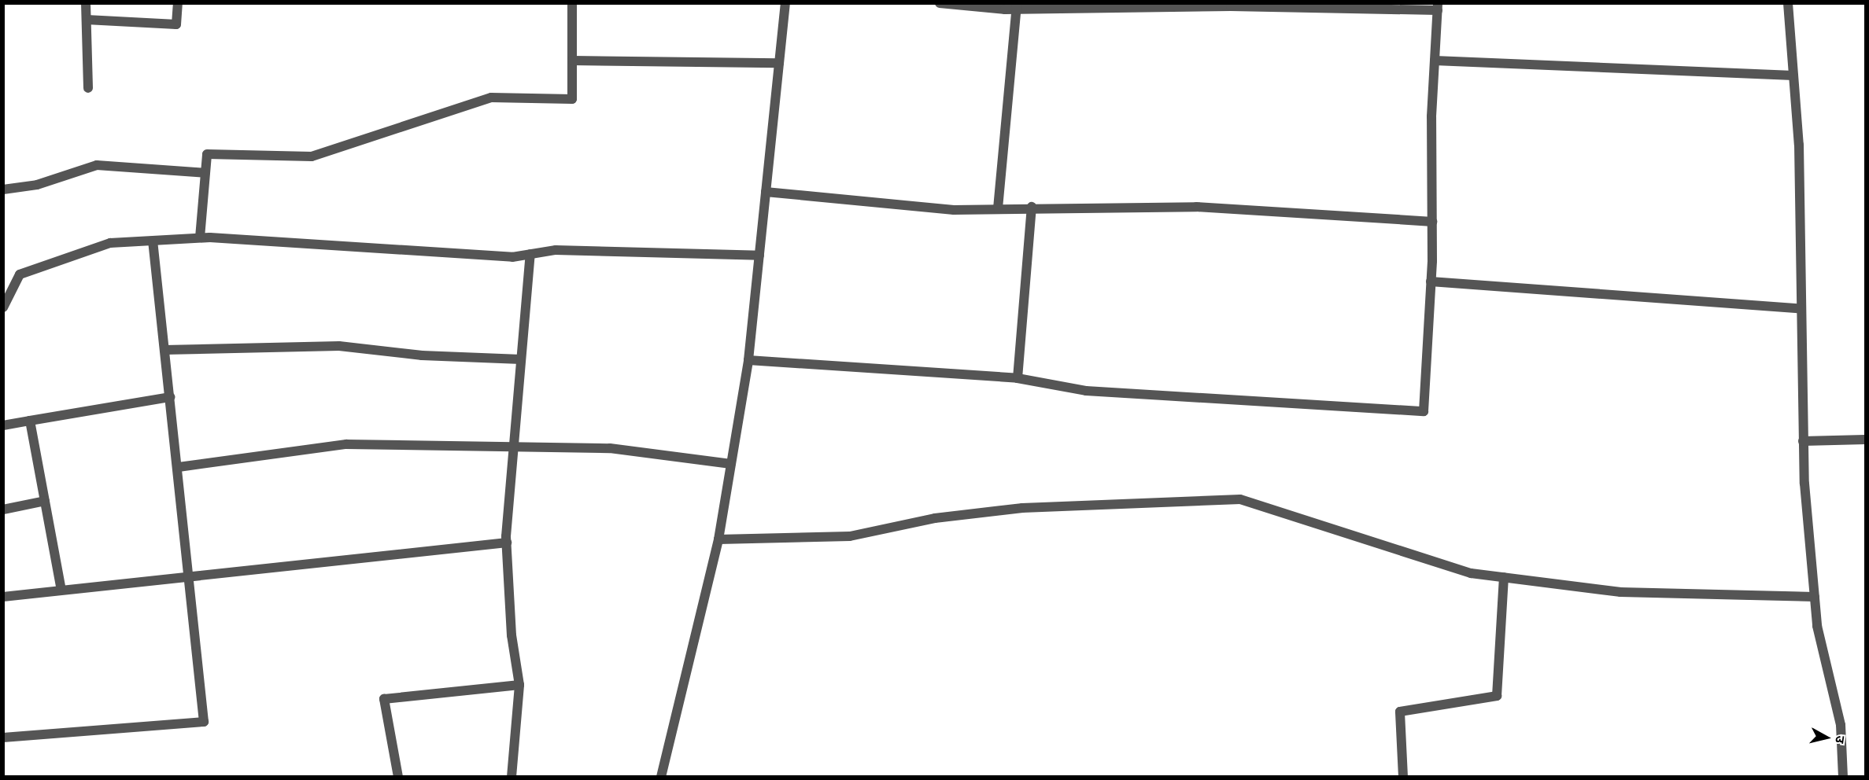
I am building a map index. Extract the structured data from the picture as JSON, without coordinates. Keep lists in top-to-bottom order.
{
  "north": "right"
}
